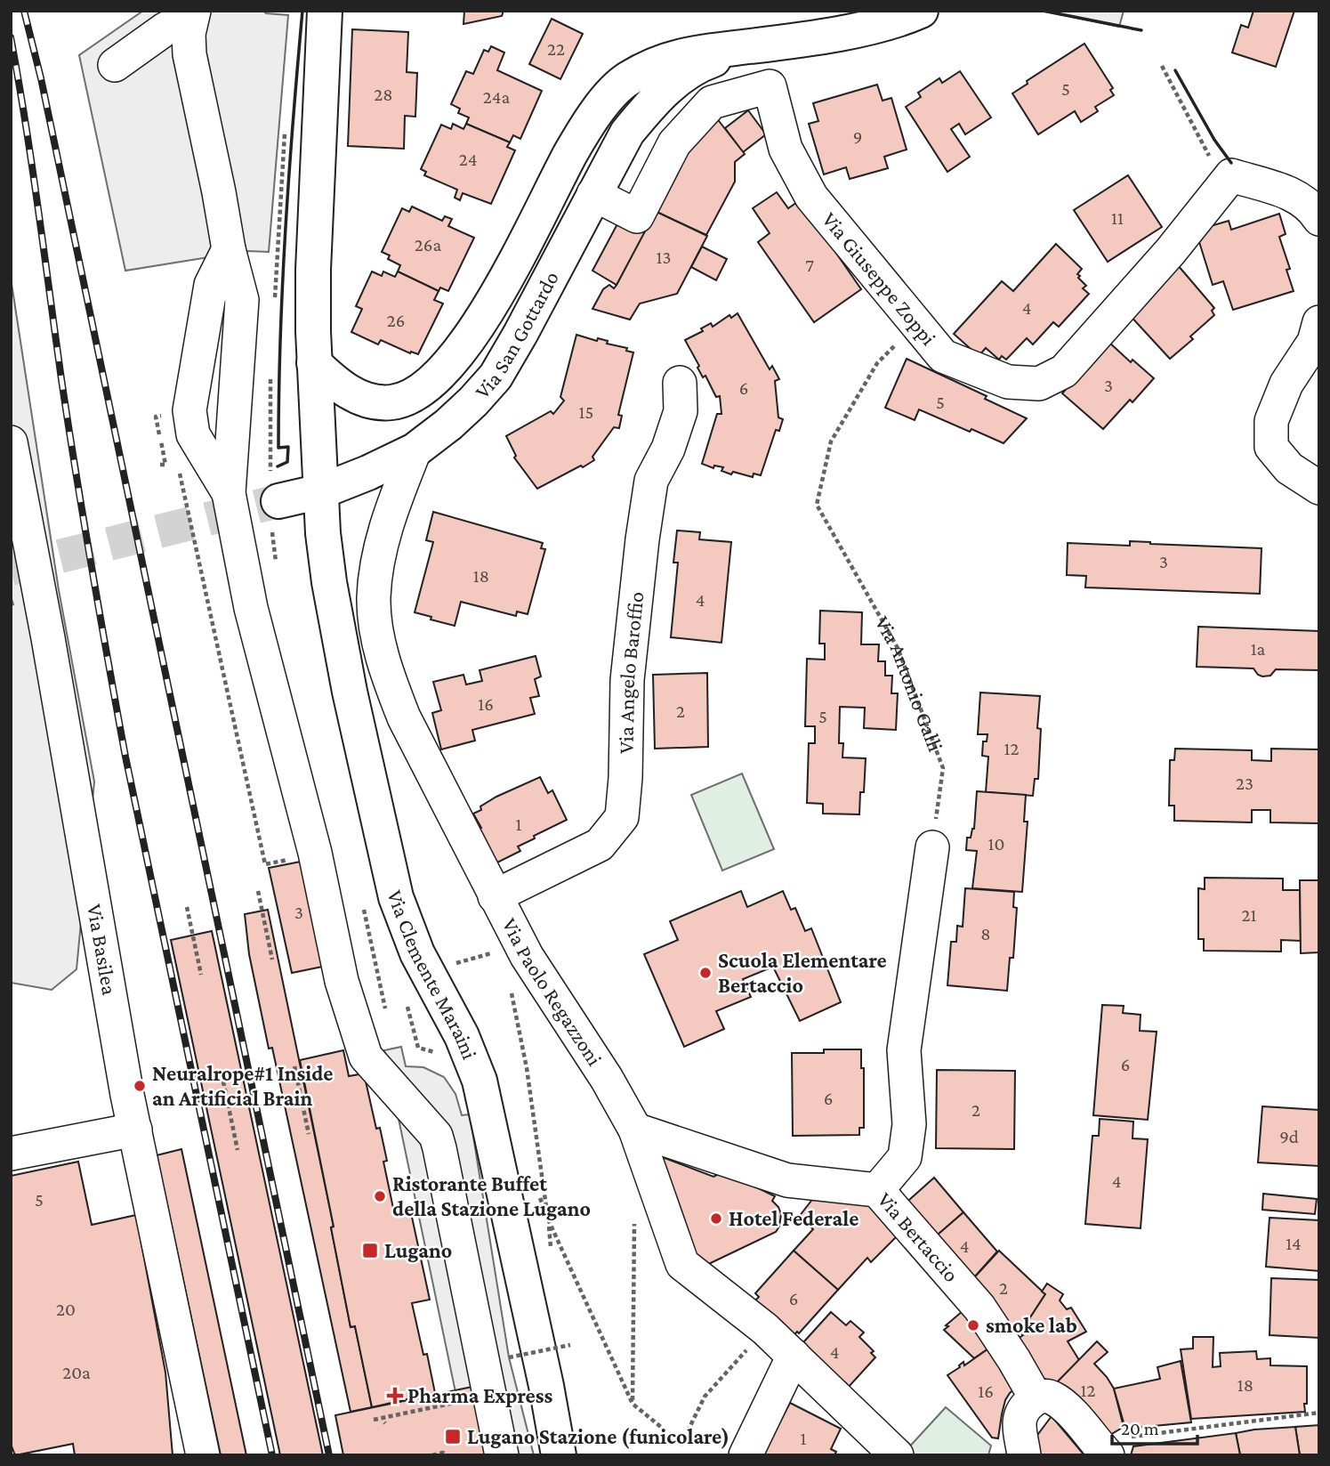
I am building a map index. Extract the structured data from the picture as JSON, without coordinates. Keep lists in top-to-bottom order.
{
  "streets": {
    "main road": ["Via San Gottardo", "Via Clemente Maraini"],
    "street": [
      "Via Giuseppe Zoppi",
      "Via Angelo Baroffio",
      "Via Basilea",
      "Via Paolo Regazzoni",
      "Via Bertaccio"
    ],
    "path": ["Via Antonio Galli"]
  },
  "crossings": [
    ["Via Giuseppe Zoppi", "Via San Gottardo"],
    ["Via Giuseppe Zoppi", "Via Antonio Galli"],
    ["Via San Gottardo", "Via Clemente Maraini"],
    ["Via San Gottardo", "Via Paolo Regazzoni"],
    ["Via Angelo Baroffio", "Via Paolo Regazzoni"],
    ["Via Paolo Regazzoni", "Via Bertaccio"]
  ],
  "places": {
    "other": [
      "Scuola Elementare Bertaccio",
      "Neuralrope#1 Inside an Artificial Brain",
      "Ristorante Buffet della Stazione Lugano",
      "Hotel Federale",
      "smoke lab"
    ],
    "transit": ["Lugano", "Lugano Stazione (funicolare)"],
    "health": ["Pharma Express"]
  },
  "house_numbers": [
    "22",
    "5",
    "28",
    "24a",
    "9",
    "24",
    "11",
    "26a",
    "13",
    "7",
    "4",
    "26",
    "3",
    "6",
    "5",
    "15",
    "3",
    "18",
    "4",
    "1a",
    "16",
    "2",
    "5",
    "12",
    "23",
    "1",
    "10",
    "3",
    "21",
    "8",
    "6",
    "6",
    "2",
    "9d",
    "4",
    "5",
    "14",
    "4",
    "2",
    "6",
    "20",
    "4",
    "20a",
    "18",
    "12",
    "16",
    "1"
  ],
  "scale_bar": "20 m"
}
